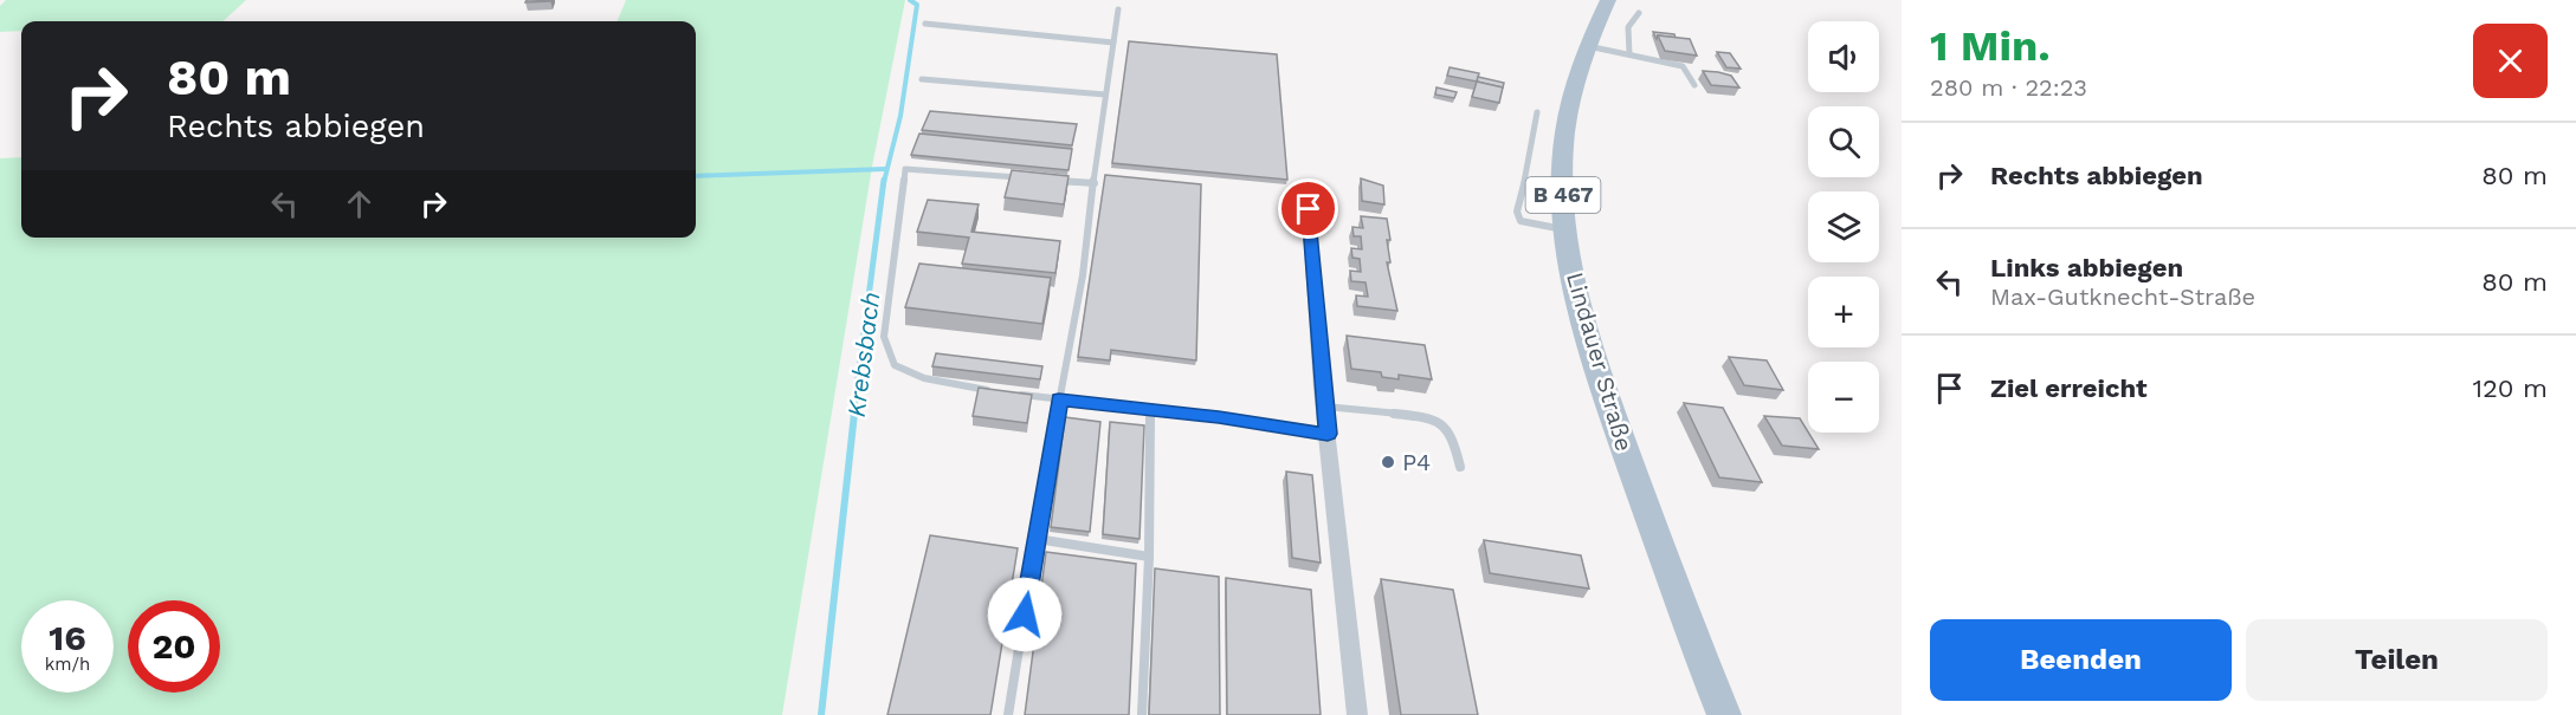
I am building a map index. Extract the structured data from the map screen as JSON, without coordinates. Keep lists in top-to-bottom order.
{
  "streets": {
    "main road": ["B 467", "Lindauer Straße"]
  },
  "water": ["Krebsbach"],
  "places": ["P4"],
  "page": {
    "heading": ["1 Min.", "280 m · 22:23"],
    "map_buttons": ["+", "−"],
    "turn": ["80 m", "Rechts abbiegen"],
    "list": [
      {
        "name": "Rechts abbiegen",
        "value": "80 m"
      },
      {
        "name": "Links abbiegen",
        "note": "Max-Gutknecht-Straße",
        "value": "80 m"
      },
      {
        "name": "Ziel erreicht",
        "value": "120 m"
      }
    ],
    "speed": "16 km/h",
    "limit": "20",
    "buttons": ["Beenden", "Teilen"]
  }
}
